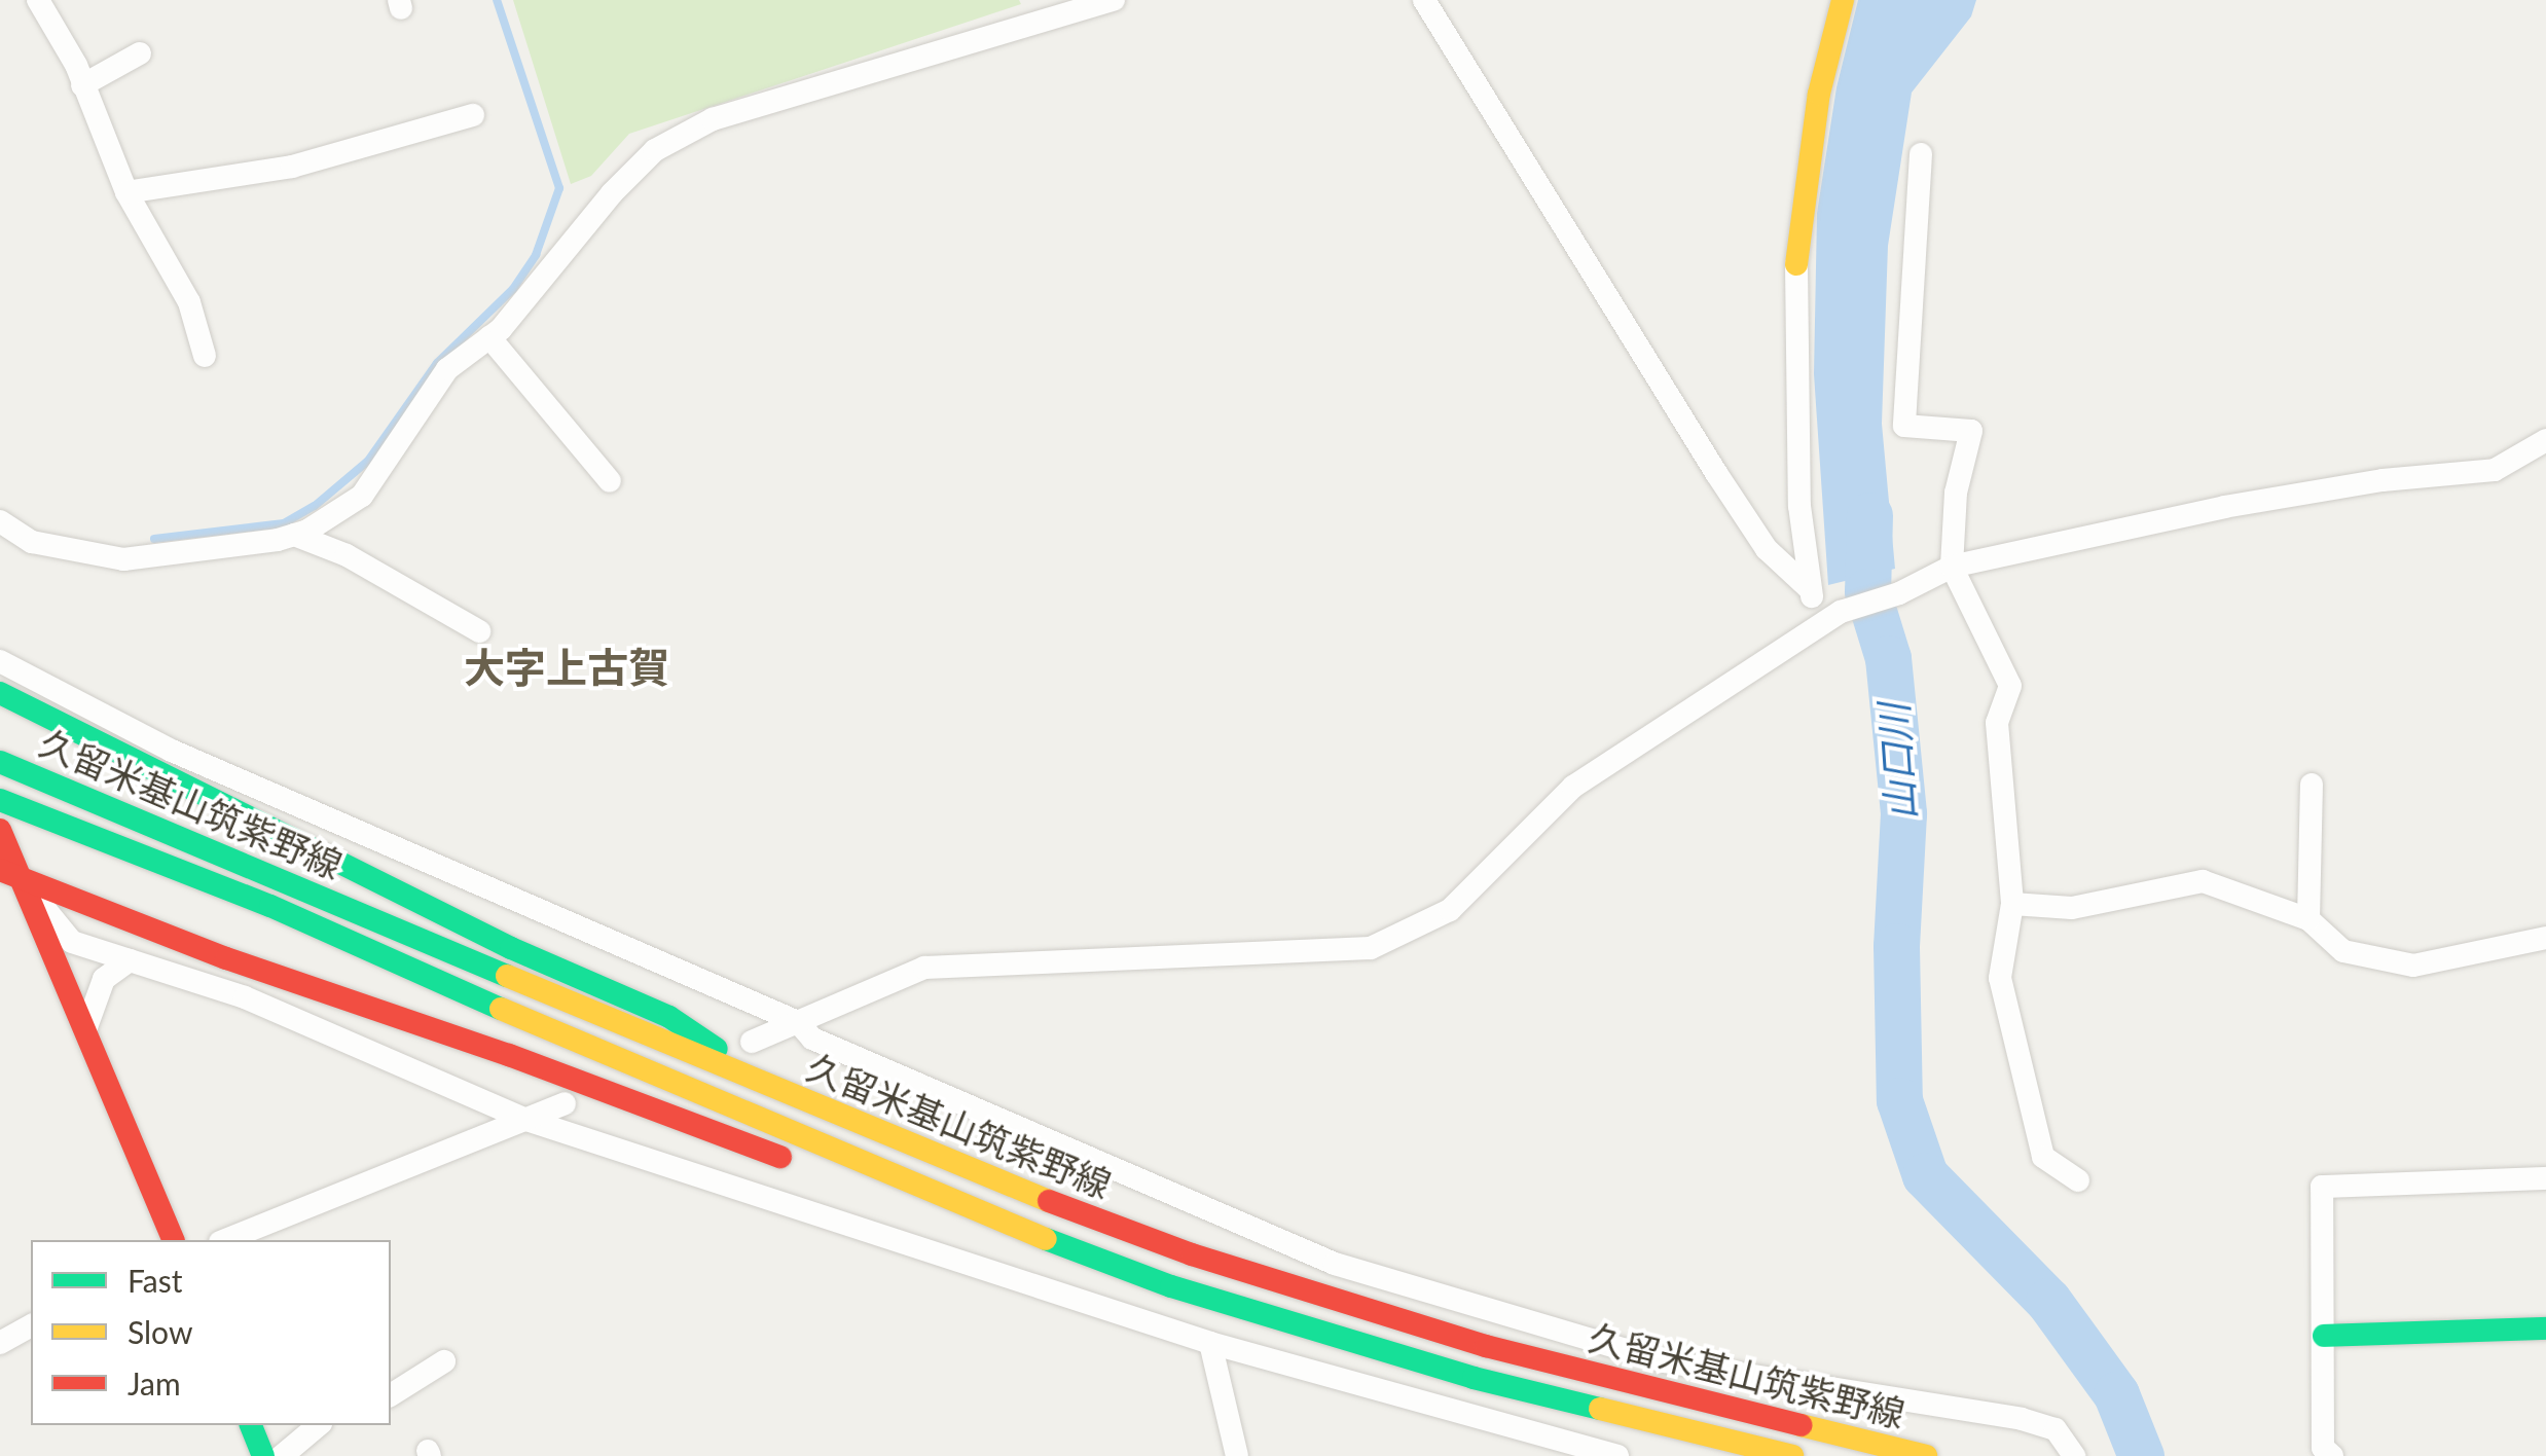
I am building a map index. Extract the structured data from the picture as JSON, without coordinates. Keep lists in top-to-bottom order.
{
  "streets": {
    "main road": ["久留米基山筑紫野線"]
  },
  "districts": ["大字上古賀"],
  "water": ["山口川"],
  "legend": ["Fast", "Slow", "Jam"]
}
